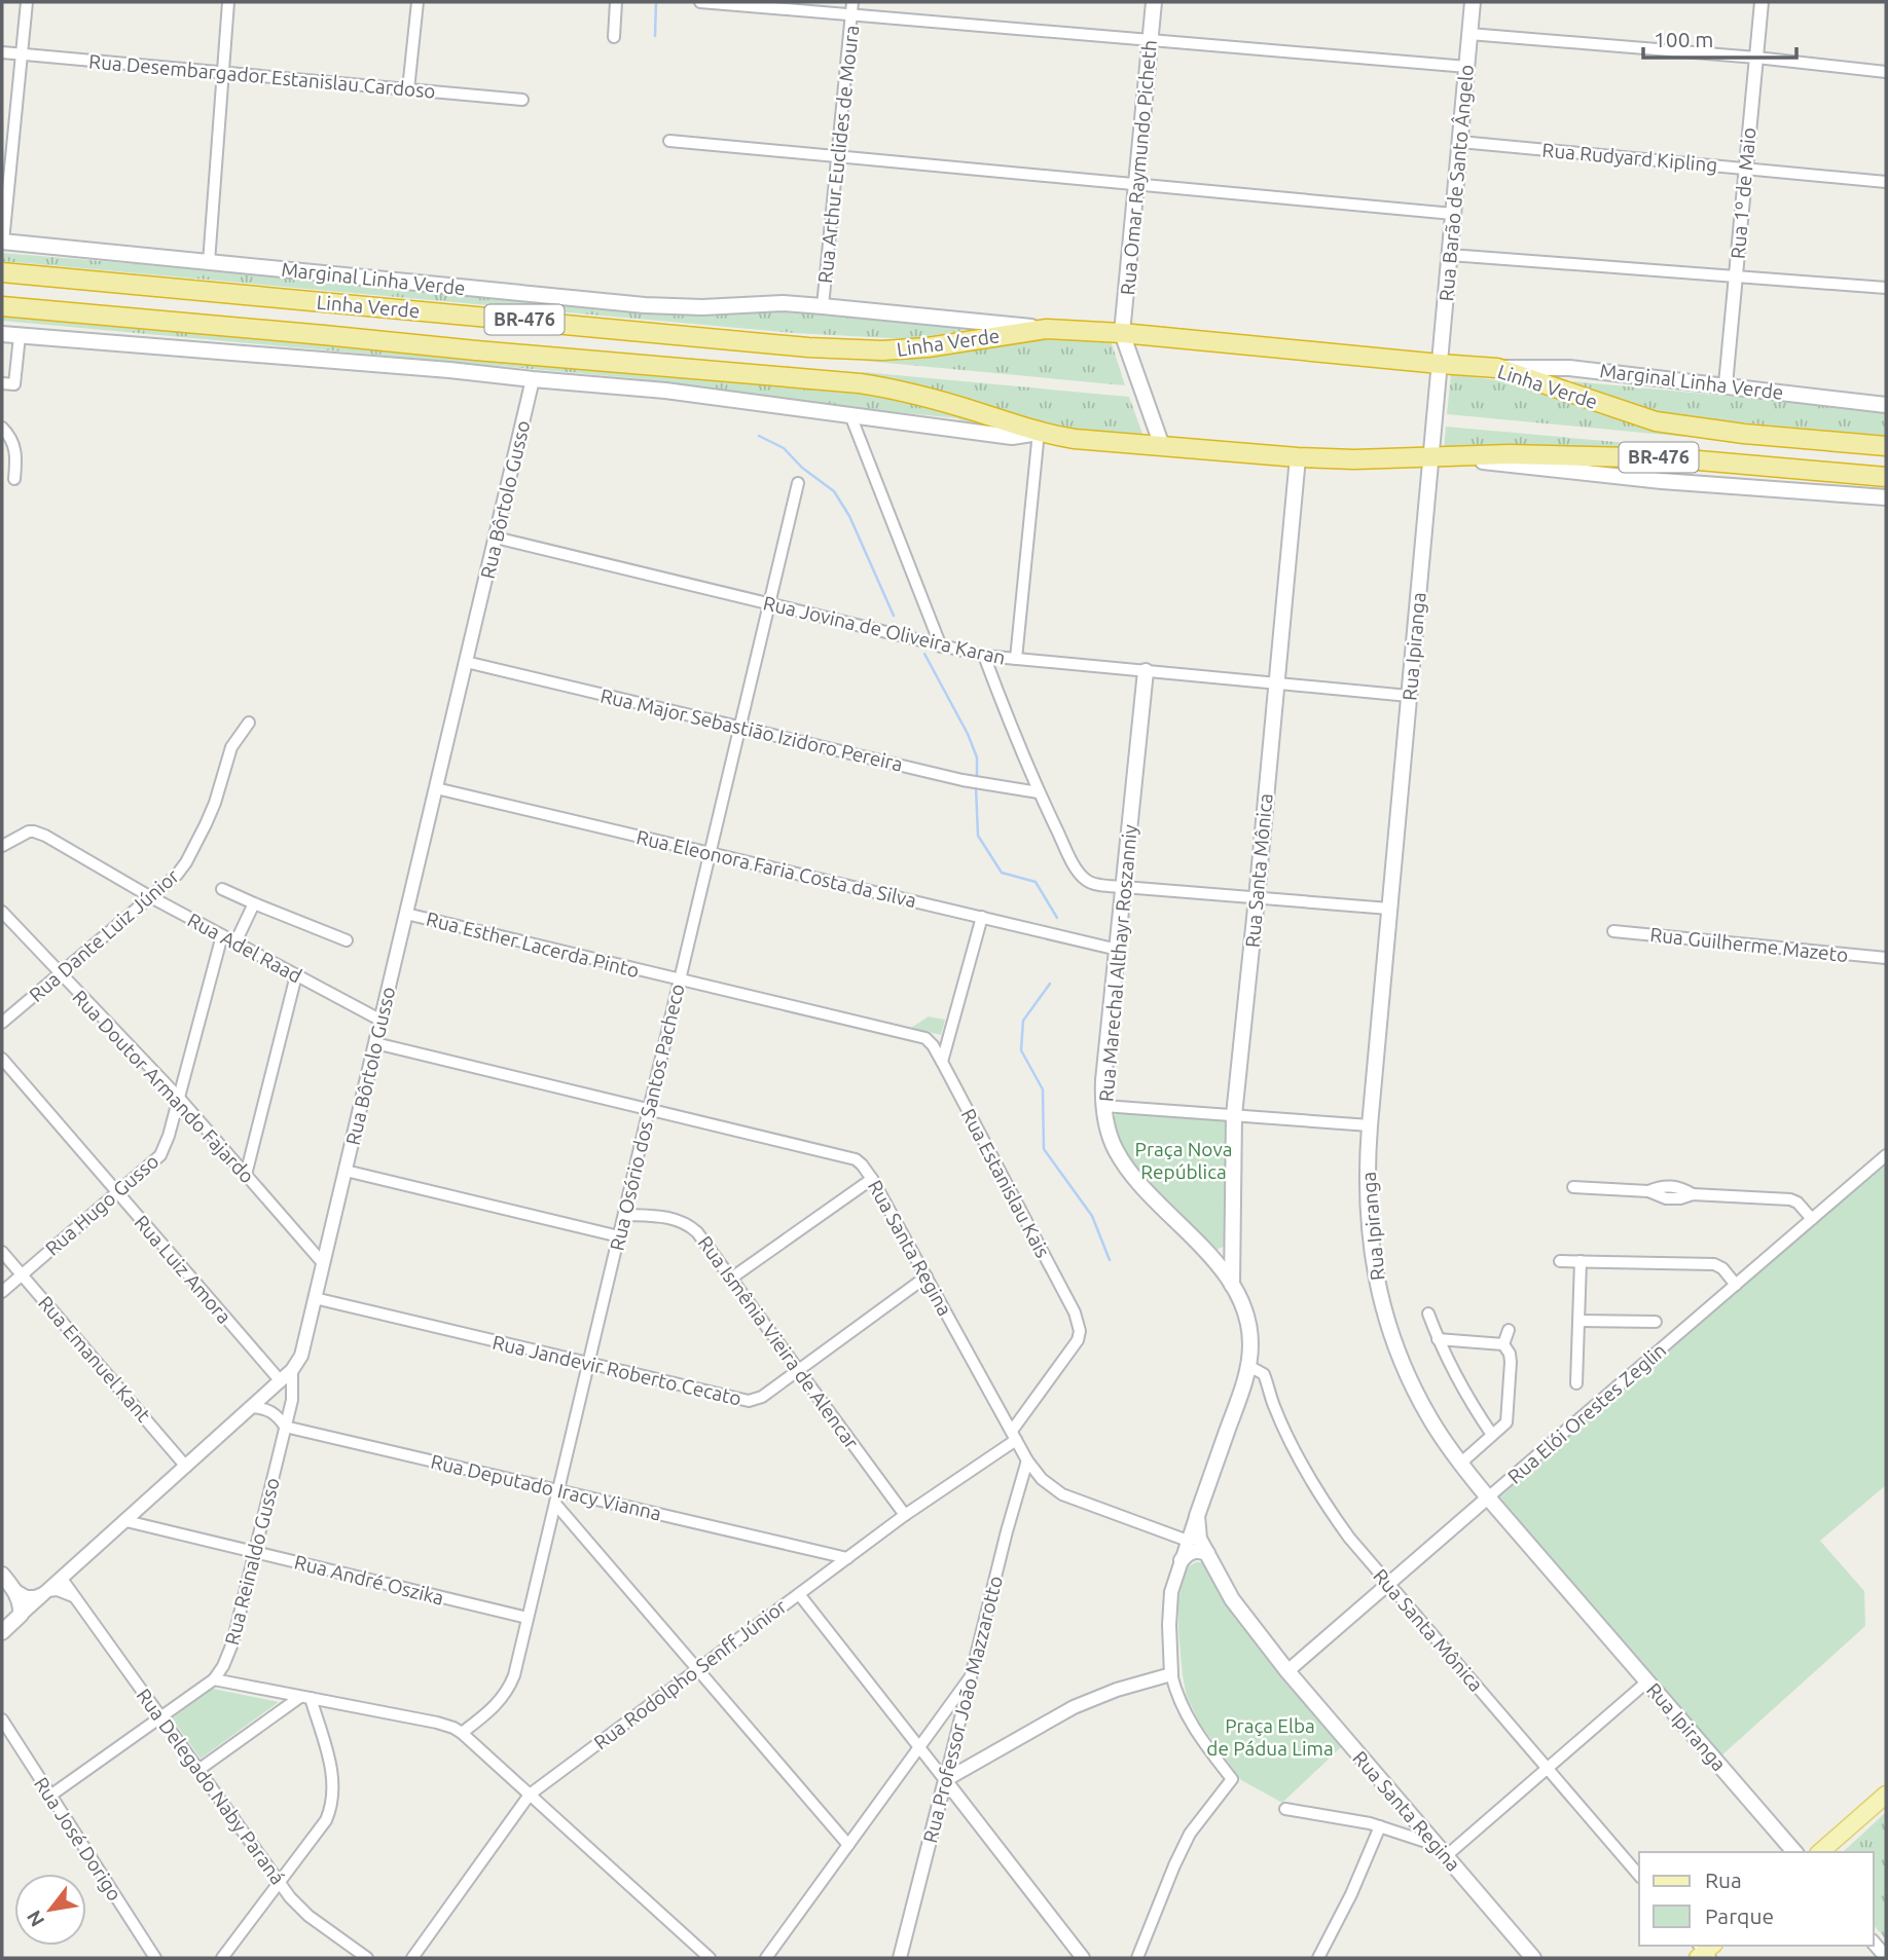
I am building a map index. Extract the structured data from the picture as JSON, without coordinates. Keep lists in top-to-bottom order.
{
  "streets": {
    "highway": ["Linha Verde", "BR-476"],
    "main road": [
      "Rua Omar Raymundo Picheth",
      "Rua Barão de Santo Ângelo",
      "Marginal Linha Verde",
      "Rua Bôrtolo Gusso",
      "Rua Ipiranga",
      "Rua Santa Mônica",
      "Rua Marechal Althayr Roszanniy",
      "Rua Santa Regina"
    ],
    "street": [
      "Rua Desembargador Estanislau Cardoso",
      "Rua Arthur Euclides de Moura",
      "Rua Rudyard Kipling",
      "Rua 1º de Maio",
      "Rua Jovina de Oliveira Karan",
      "Rua Major Sebastião Izidoro Pereira",
      "Rua Eleonora Faria Costa da Silva",
      "Rua Dante Luiz Júnior",
      "Rua Esther Lacerda Pinto",
      "Rua Guilherme Mazeto",
      "Rua Adel Raad",
      "Rua Doutor Armando Fajardo",
      "Rua Osório dos Santos Pacheco",
      "Rua Estanislau Kais",
      "Rua Hugo Gusso",
      "Rua Luiz Amora",
      "Rua Ismênia Vieira de Alencar",
      "Rua Emanuel Kant",
      "Rua Jandevir Roberto Cecato",
      "Rua Elói Orestes Zeglin",
      "Rua Deputado Iracy Vianna",
      "Rua Reinaldo Gusso",
      "Rua André Oszika",
      "Rua Rodolpho Senff Júnior",
      "Rua Professor João Mazzarotto",
      "Rua Delegado Naby Paraná",
      "Rua José Dorigo"
    ]
  },
  "crossings": [
    ["Rua Arthur Euclides de Moura", "Marginal Linha Verde"],
    ["Rua Rudyard Kipling", "Rua Barão de Santo Ângelo"],
    ["Rua Rudyard Kipling", "Rua 1º de Maio"],
    ["Rua Omar Raymundo Picheth", "Linha Verde"],
    ["Rua Barão de Santo Ângelo", "Linha Verde"],
    ["Rua Barão de Santo Ângelo", "Rua Ipiranga"],
    ["Rua 1º de Maio", "Marginal Linha Verde"],
    ["Marginal Linha Verde", "Linha Verde"],
    ["Linha Verde", "Rua Ipiranga"],
    ["Linha Verde", "Rua Santa Mônica"],
    ["Rua Bôrtolo Gusso", "Rua Jovina de Oliveira Karan"],
    ["Rua Bôrtolo Gusso", "Rua Major Sebastião Izidoro Pereira"],
    ["Rua Bôrtolo Gusso", "Rua Eleonora Faria Costa da Silva"],
    ["Rua Bôrtolo Gusso", "Rua Esther Lacerda Pinto"],
    ["Rua Bôrtolo Gusso", "Rua Adel Raad"],
    ["Rua Bôrtolo Gusso", "Rua Doutor Armando Fajardo"],
    ["Rua Bôrtolo Gusso", "Rua Santa Regina"],
    ["Rua Bôrtolo Gusso", "Rua Luiz Amora"],
    ["Rua Bôrtolo Gusso", "Rua Emanuel Kant"],
    ["Rua Bôrtolo Gusso", "Rua Jandevir Roberto Cecato"],
    ["Rua Bôrtolo Gusso", "Rua Deputado Iracy Vianna"],
    ["Rua Bôrtolo Gusso", "Rua Reinaldo Gusso"],
    ["Rua Bôrtolo Gusso", "Rua André Oszika"],
    ["Rua Bôrtolo Gusso", "Rua Delegado Naby Paraná"],
    ["Rua Jovina de Oliveira Karan", "Rua Ipiranga"],
    ["Rua Jovina de Oliveira Karan", "Rua Santa Mônica"],
    ["Rua Jovina de Oliveira Karan", "Rua Marechal Althayr Roszanniy"],
    ["Rua Jovina de Oliveira Karan", "Rua Osório dos Santos Pacheco"],
    ["Rua Ipiranga", "Rua Elói Orestes Zeglin"],
    ["Rua Major Sebastião Izidoro Pereira", "Rua Osório dos Santos Pacheco"],
    ["Rua Eleonora Faria Costa da Silva", "Rua Marechal Althayr Roszanniy"],
    ["Rua Eleonora Faria Costa da Silva", "Rua Osório dos Santos Pacheco"],
    ["Rua Santa Mônica", "Rua Marechal Althayr Roszanniy"],
    ["Rua Santa Mônica", "Rua Elói Orestes Zeglin"],
    ["Rua Dante Luiz Júnior", "Rua Adel Raad"],
    ["Rua Dante Luiz Júnior", "Rua Doutor Armando Fajardo"],
    ["Rua Esther Lacerda Pinto", "Rua Osório dos Santos Pacheco"],
    ["Rua Esther Lacerda Pinto", "Rua Estanislau Kais"],
    ["Rua Adel Raad", "Rua Hugo Gusso"],
    ["Rua Marechal Althayr Roszanniy", "Rua Santa Regina"],
    ["Rua Doutor Armando Fajardo", "Rua Hugo Gusso"],
    ["Rua Osório dos Santos Pacheco", "Rua Santa Regina"],
    ["Rua Osório dos Santos Pacheco", "Rua Ismênia Vieira de Alencar"],
    ["Rua Osório dos Santos Pacheco", "Rua Jandevir Roberto Cecato"],
    ["Rua Osório dos Santos Pacheco", "Rua Deputado Iracy Vianna"],
    ["Rua Osório dos Santos Pacheco", "Rua André Oszika"],
    ["Rua Estanislau Kais", "Rua Santa Regina"],
    ["Rua Estanislau Kais", "Rua Rodolpho Senff Júnior"],
    ["Rua Hugo Gusso", "Rua Luiz Amora"],
    ["Rua Hugo Gusso", "Rua Emanuel Kant"],
    ["Rua Santa Regina", "Rua Jandevir Roberto Cecato"],
    ["Rua Santa Regina", "Rua Elói Orestes Zeglin"],
    ["Rua Santa Regina", "Rua Rodolpho Senff Júnior"],
    ["Rua Santa Regina", "Rua Professor João Mazzarotto"],
    ["Rua Ismênia Vieira de Alencar", "Rua Jandevir Roberto Cecato"],
    ["Rua Ismênia Vieira de Alencar", "Rua Rodolpho Senff Júnior"],
    ["Rua Deputado Iracy Vianna", "Rua Reinaldo Gusso"],
    ["Rua Deputado Iracy Vianna", "Rua Rodolpho Senff Júnior"],
    ["Rua Reinaldo Gusso", "Rua André Oszika"],
    ["Rua Reinaldo Gusso", "Rua Delegado Naby Paraná"],
    ["Rua Reinaldo Gusso", "Rua José Dorigo"]
  ],
  "parks": ["Praça Nova República", "Praça Elba de Pádua Lima"],
  "legend": ["Rua", "Parque"],
  "scale_bar": "100 m",
  "north": "bottom left"
}
